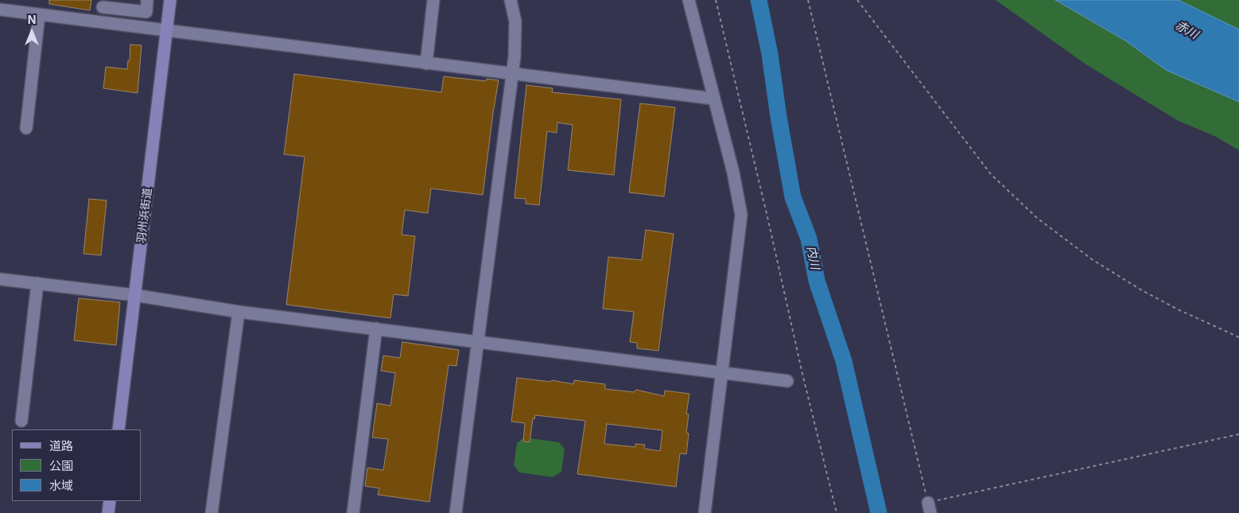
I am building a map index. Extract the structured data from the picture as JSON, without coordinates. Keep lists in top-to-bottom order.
{
  "streets": {
    "main road": ["羽州浜街道"]
  },
  "water": ["赤川", "内川"],
  "legend": ["道路", "公園", "水域"],
  "north": "top"
}
